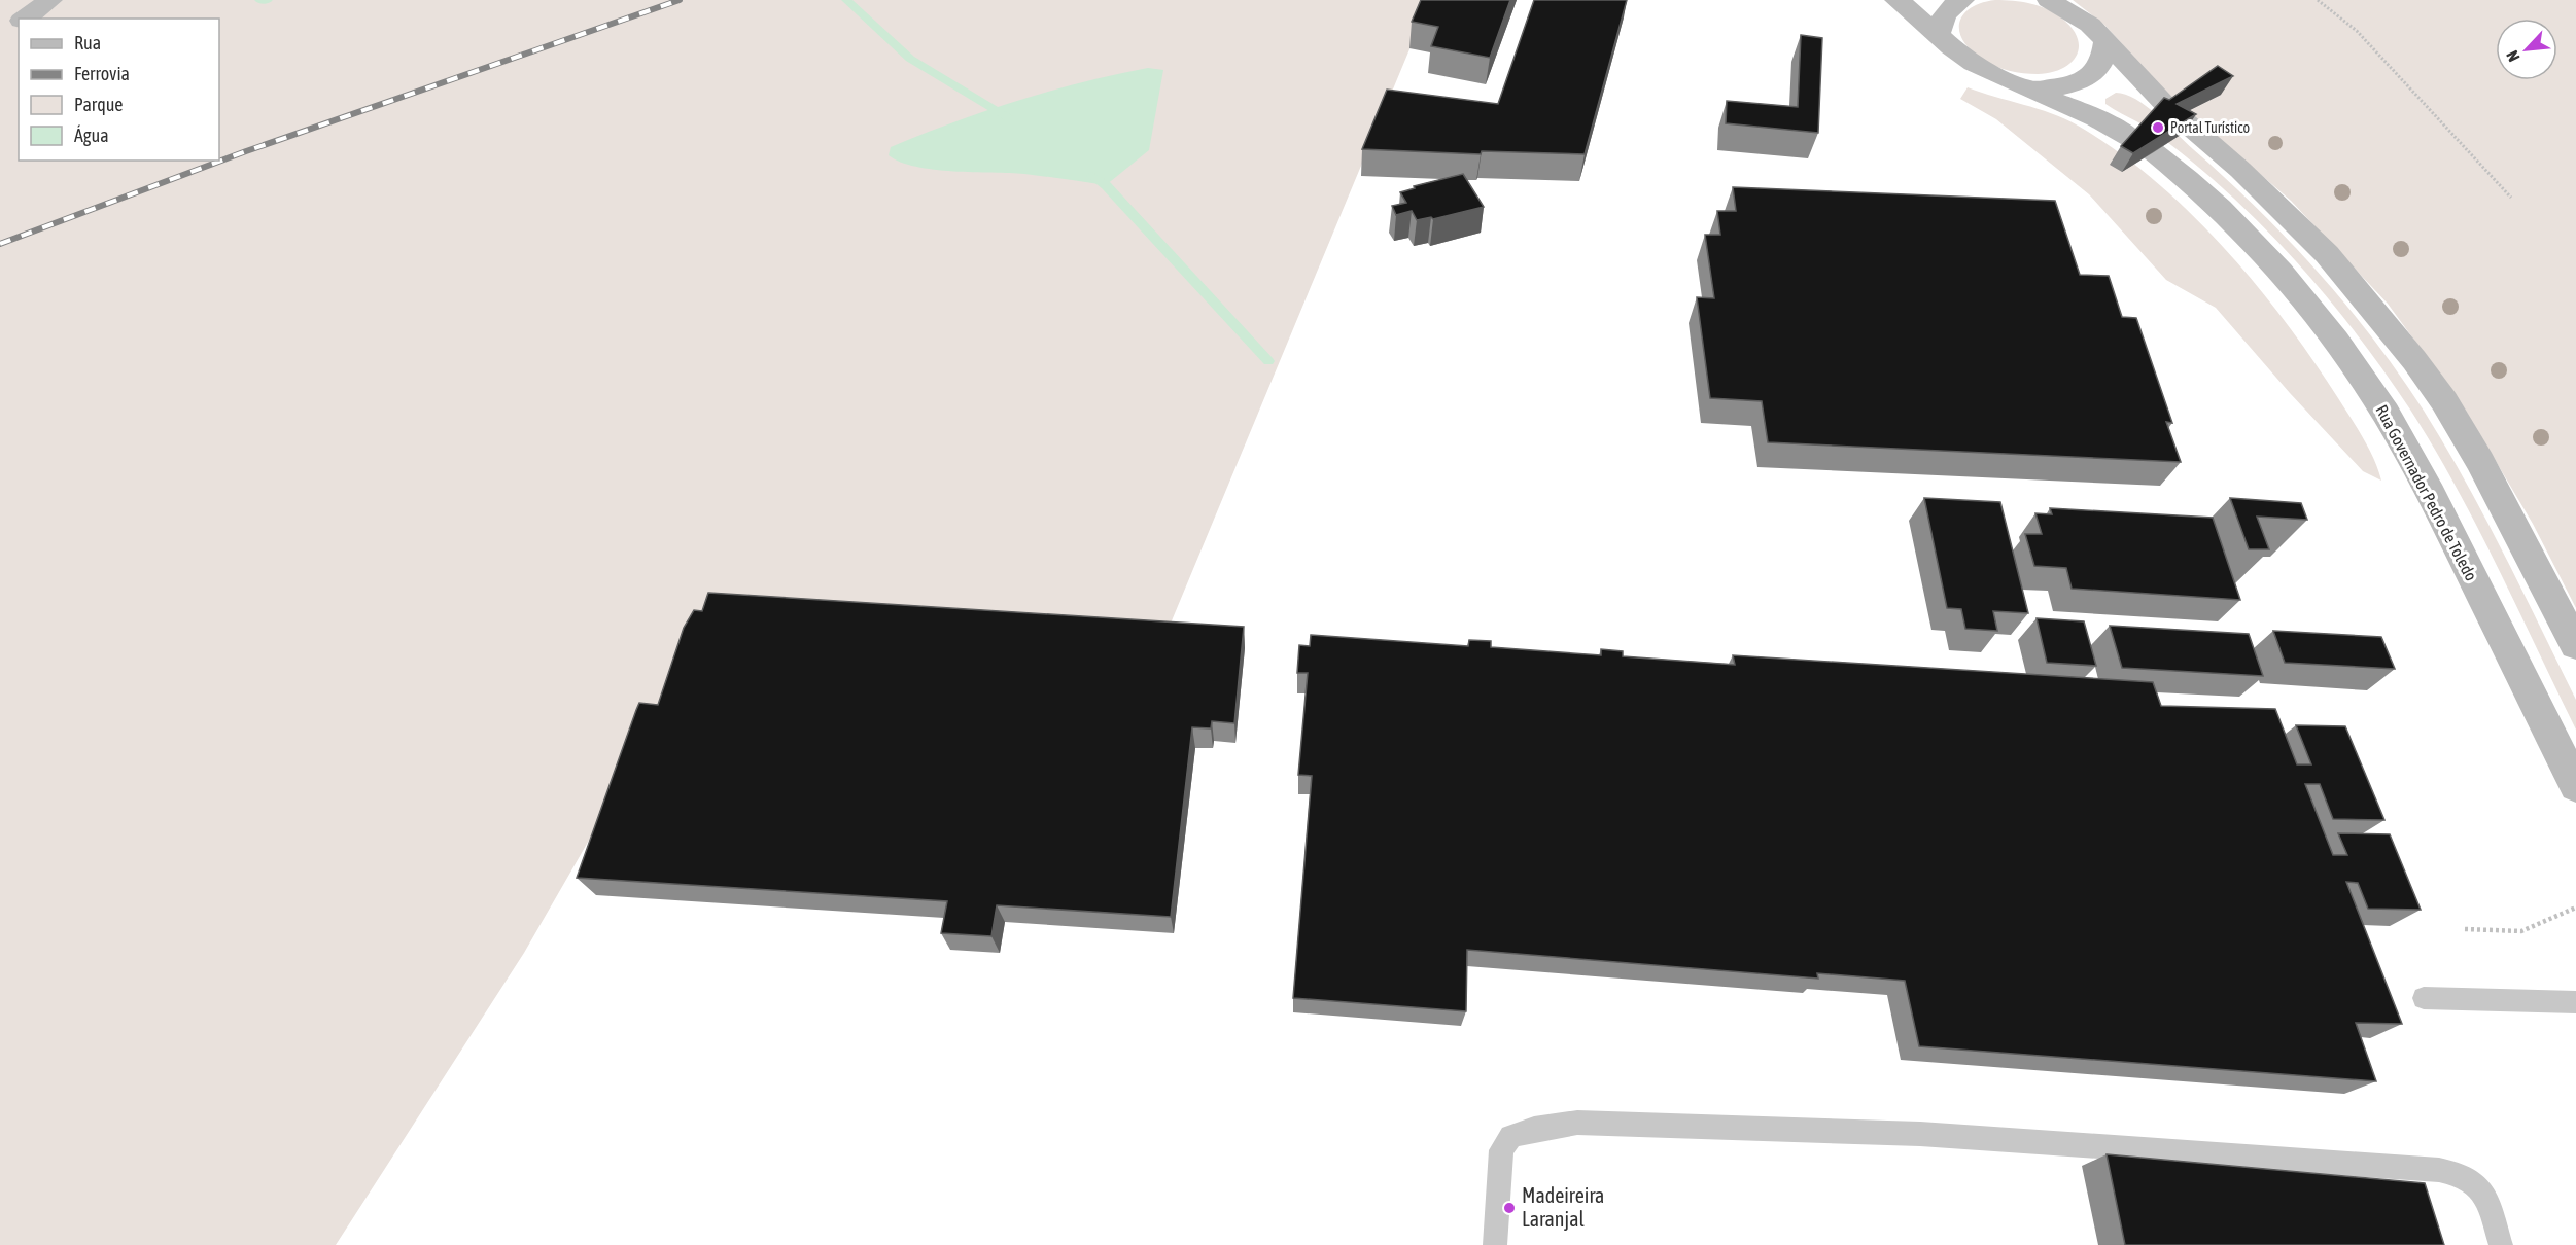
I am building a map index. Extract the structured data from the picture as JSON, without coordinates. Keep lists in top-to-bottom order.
{
  "streets": {
    "main road": ["Rua Governador Pedro de Toledo"]
  },
  "places": ["Portal Turístico", "Madeireira Laranjal"],
  "legend": [
    "Rua",
    "Ferrovia",
    "Parque",
    "Água"
  ],
  "north": "bottom left"
}
